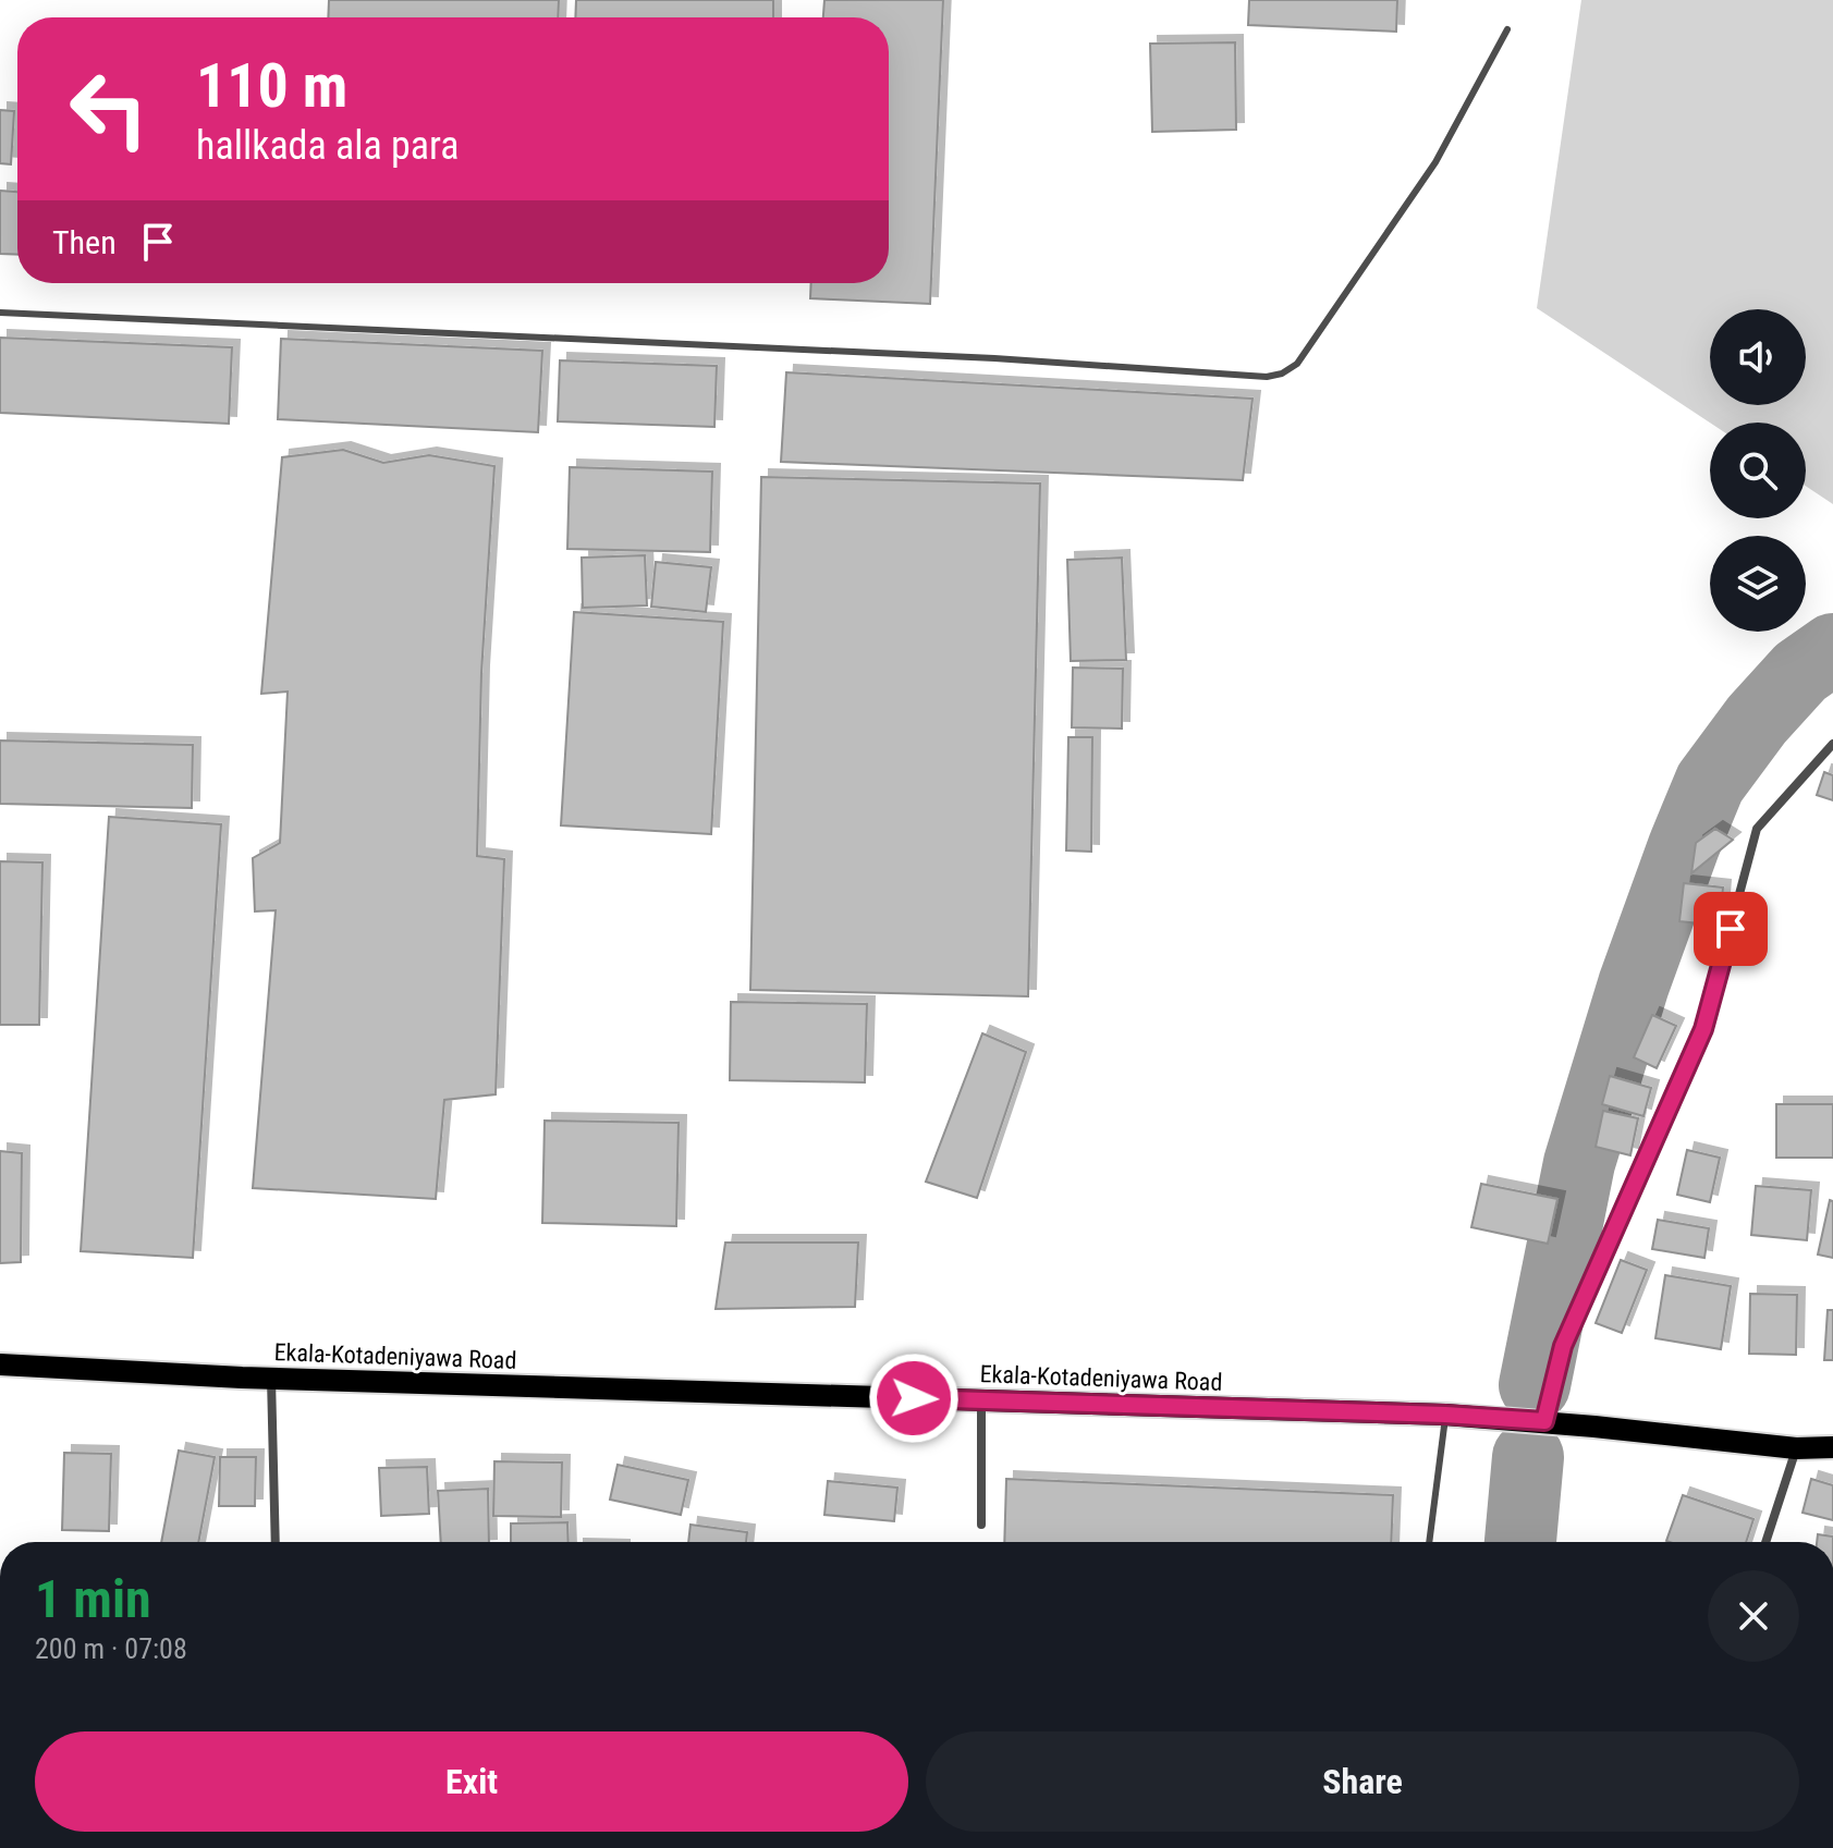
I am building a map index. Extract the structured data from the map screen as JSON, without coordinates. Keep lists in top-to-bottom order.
{
  "streets": {
    "main road": ["Ekala-Kotadeniyawa Road"]
  },
  "page": {
    "turn": ["110 m", "hallkada ala para"],
    "then": "Then",
    "heading": ["1 min", "200 m · 07:08"],
    "buttons": ["Exit", "Share"]
  }
}
